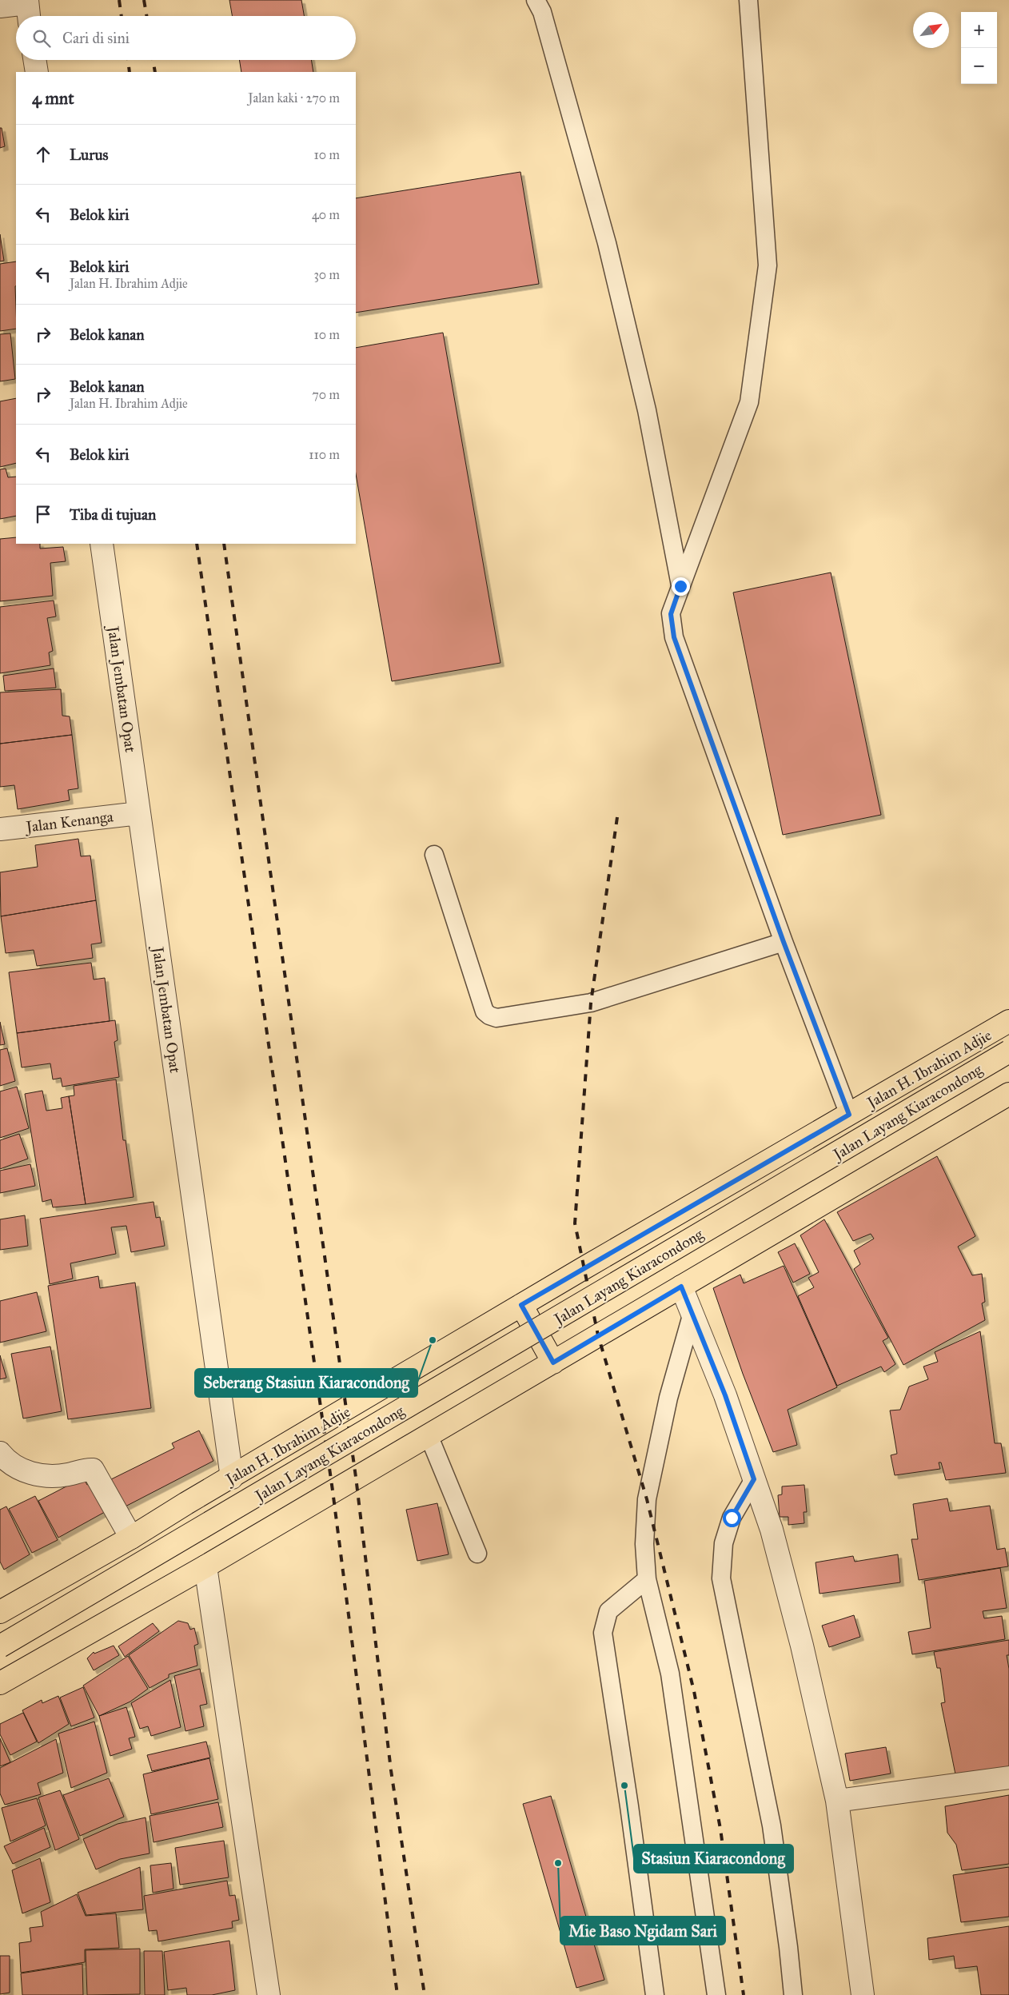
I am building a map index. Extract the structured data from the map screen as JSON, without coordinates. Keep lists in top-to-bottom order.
{
  "streets": {
    "main road": ["Jalan H. Ibrahim Adjie", "Jalan Layang Kiaracondong"],
    "street": ["Jalan Jembatan Opat", "Jalan Kenanga"]
  },
  "crossings": [
    ["Jalan Jembatan Opat", "Jalan Kenanga"],
    ["Jalan Jembatan Opat", "Jalan H. Ibrahim Adjie"]
  ],
  "places": ["Seberang Stasiun Kiaracondong", "Stasiun Kiaracondong", "Mie Baso Ngidam Sari"],
  "north": "top right",
  "page": {
    "map_buttons": ["+", "−"],
    "search": "Cari di sini",
    "heading": ["4 mnt", "Jalan kaki · 270 m"],
    "list": [
      ["Lurus", "10 m"],
      ["Belok kiri", "40 m"],
      ["Belok kiri", "Jalan H. Ibrahim Adjie", "30 m"],
      ["Belok kanan", "10 m"],
      ["Belok kanan", "Jalan H. Ibrahim Adjie", "70 m"],
      ["Belok kiri", "110 m"],
      "Tiba di tujuan"
    ]
  }
}
